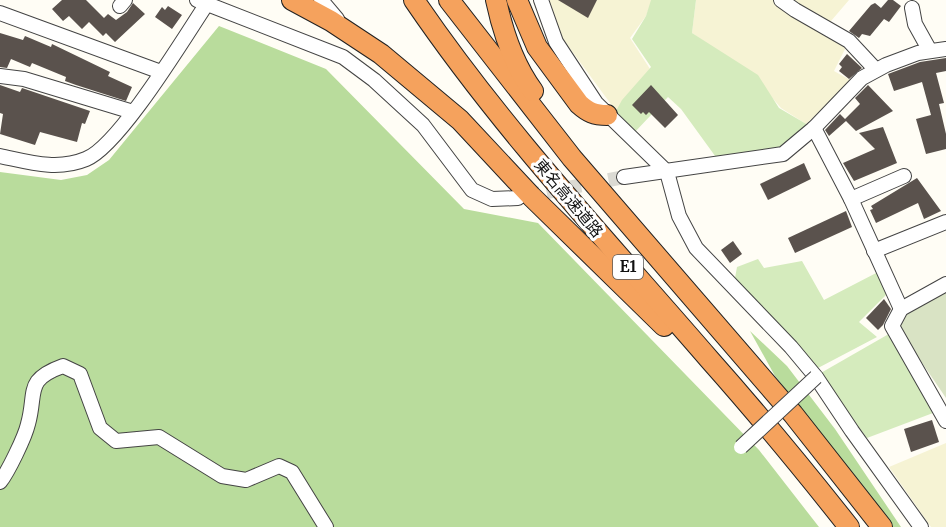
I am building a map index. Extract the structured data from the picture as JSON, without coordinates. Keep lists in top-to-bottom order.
{
  "streets": {
    "highway": ["東名高速道路", "E1"]
  }
}
